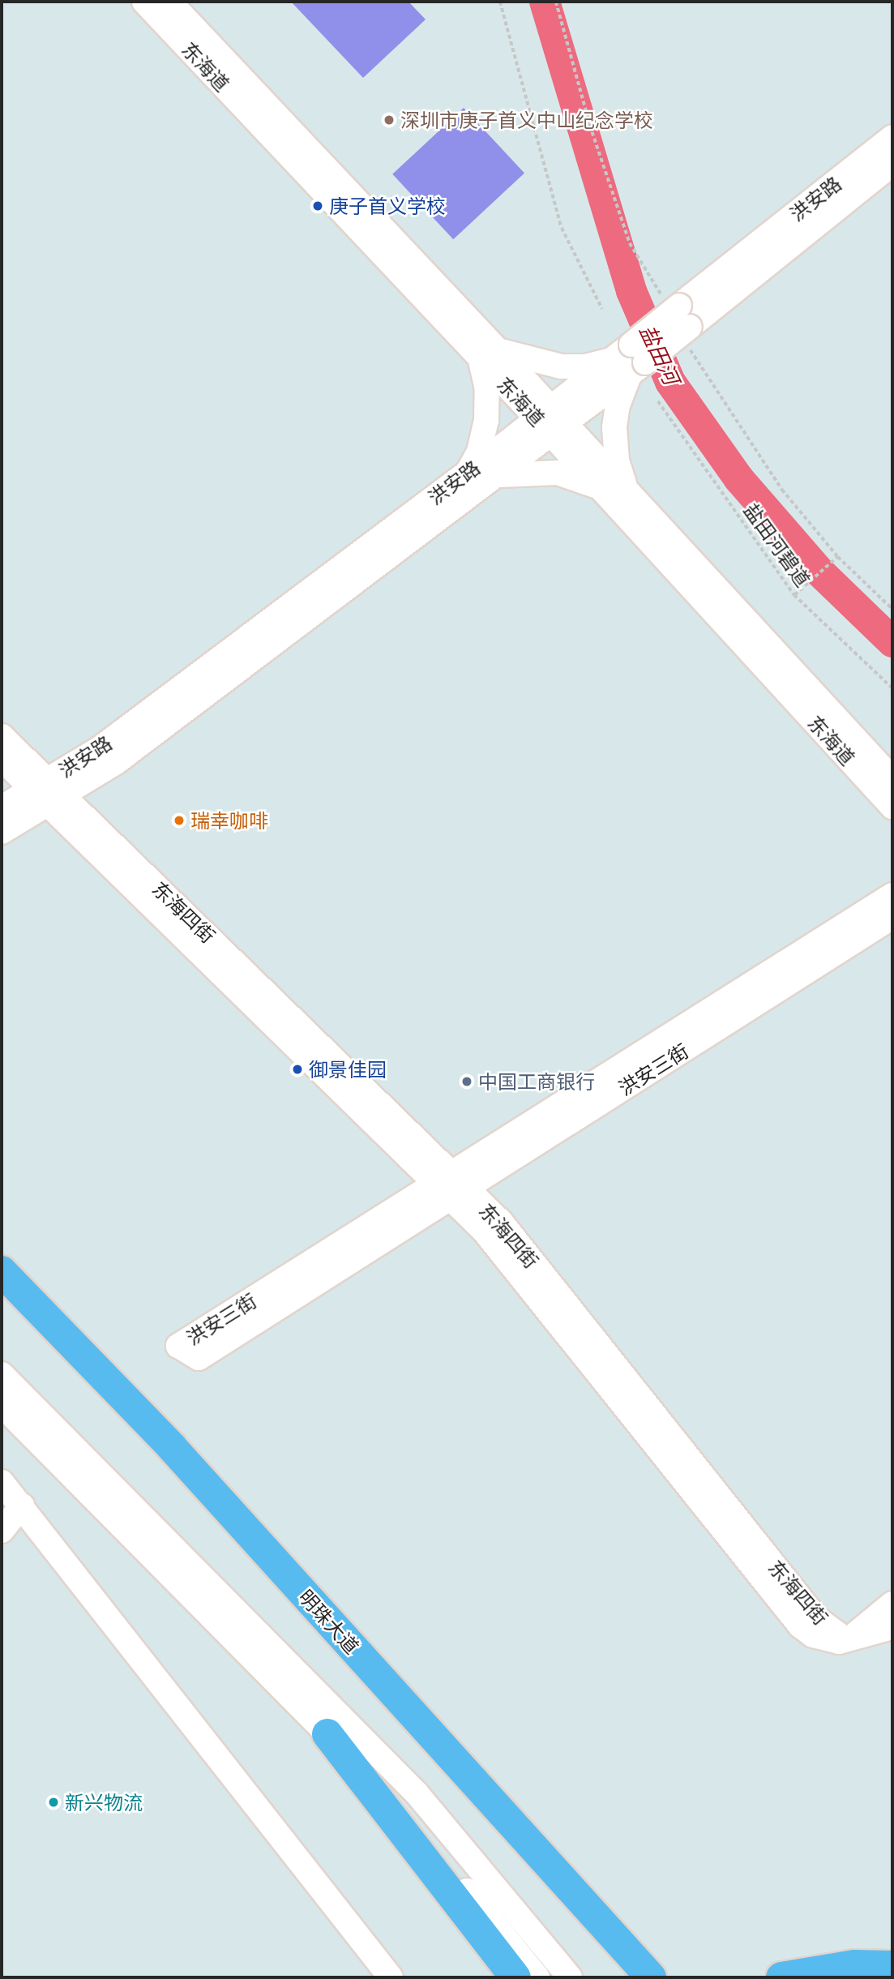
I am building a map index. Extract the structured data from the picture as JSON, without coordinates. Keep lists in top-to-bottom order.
{
  "streets": {
    "main road": ["明珠大道"],
    "street": [
      "东海道",
      "洪安路",
      "东海四街",
      "洪安三街"
    ],
    "path": ["盐田河碧道"]
  },
  "crossings": [
    ["东海道", "洪安路"],
    ["洪安路", "东海四街"],
    ["东海四街", "洪安三街"]
  ],
  "water": ["盐田河"],
  "places": [
    "深圳市庚子首义中山纪念学校",
    "庚子首义学校",
    "瑞幸咖啡",
    "御景佳园",
    "中国工商银行",
    "新兴物流"
  ]
}
